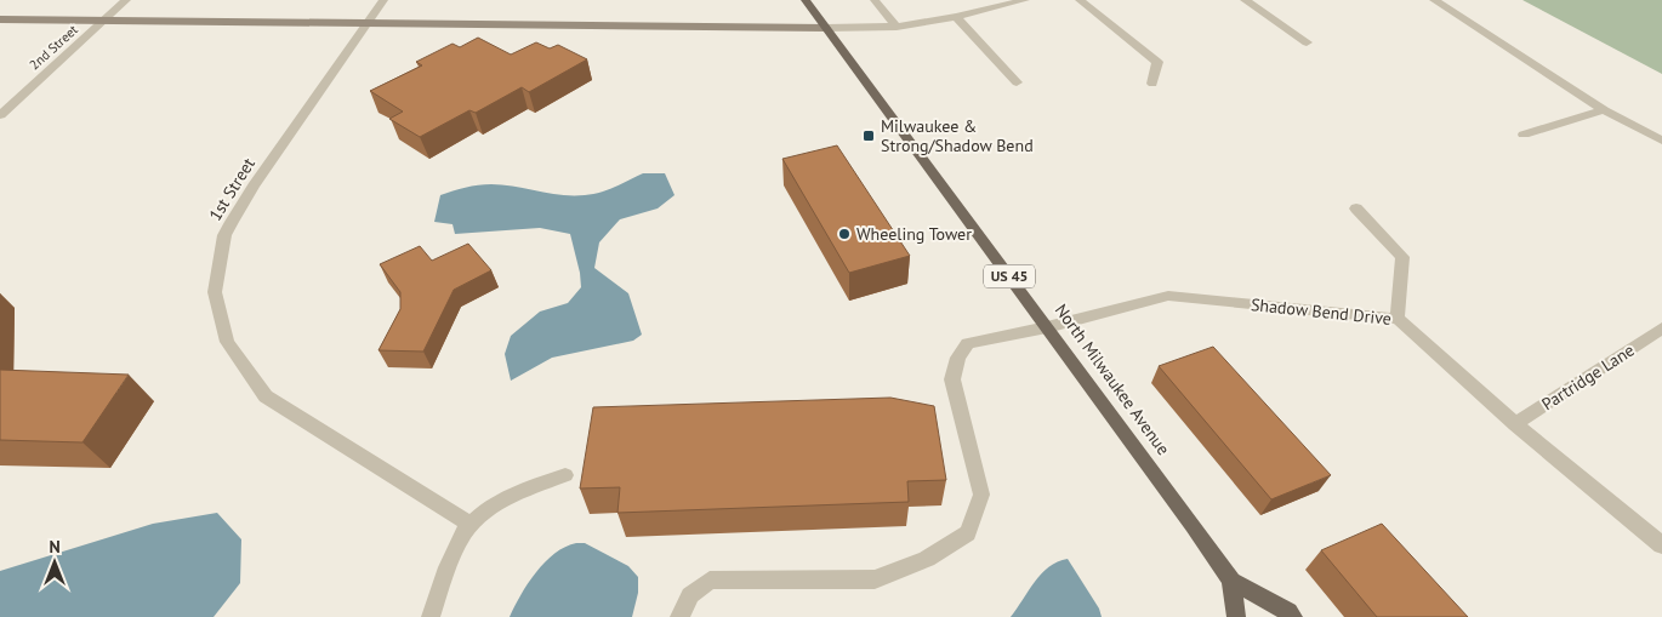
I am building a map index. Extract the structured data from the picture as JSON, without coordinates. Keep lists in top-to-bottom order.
{
  "streets": {
    "main road": ["US 45", "North Milwaukee Avenue"],
    "street": [
      "2nd Street",
      "1st Street",
      "Shadow Bend Drive",
      "Partridge Lane"
    ]
  },
  "crossings": [
    ["Shadow Bend Drive", "Partridge Lane"],
    ["Shadow Bend Drive", "North Milwaukee Avenue"]
  ],
  "places": {
    "transit": ["Milwaukee & Strong/Shadow Bend"],
    "other": ["Wheeling Tower"]
  },
  "north": "top"
}
